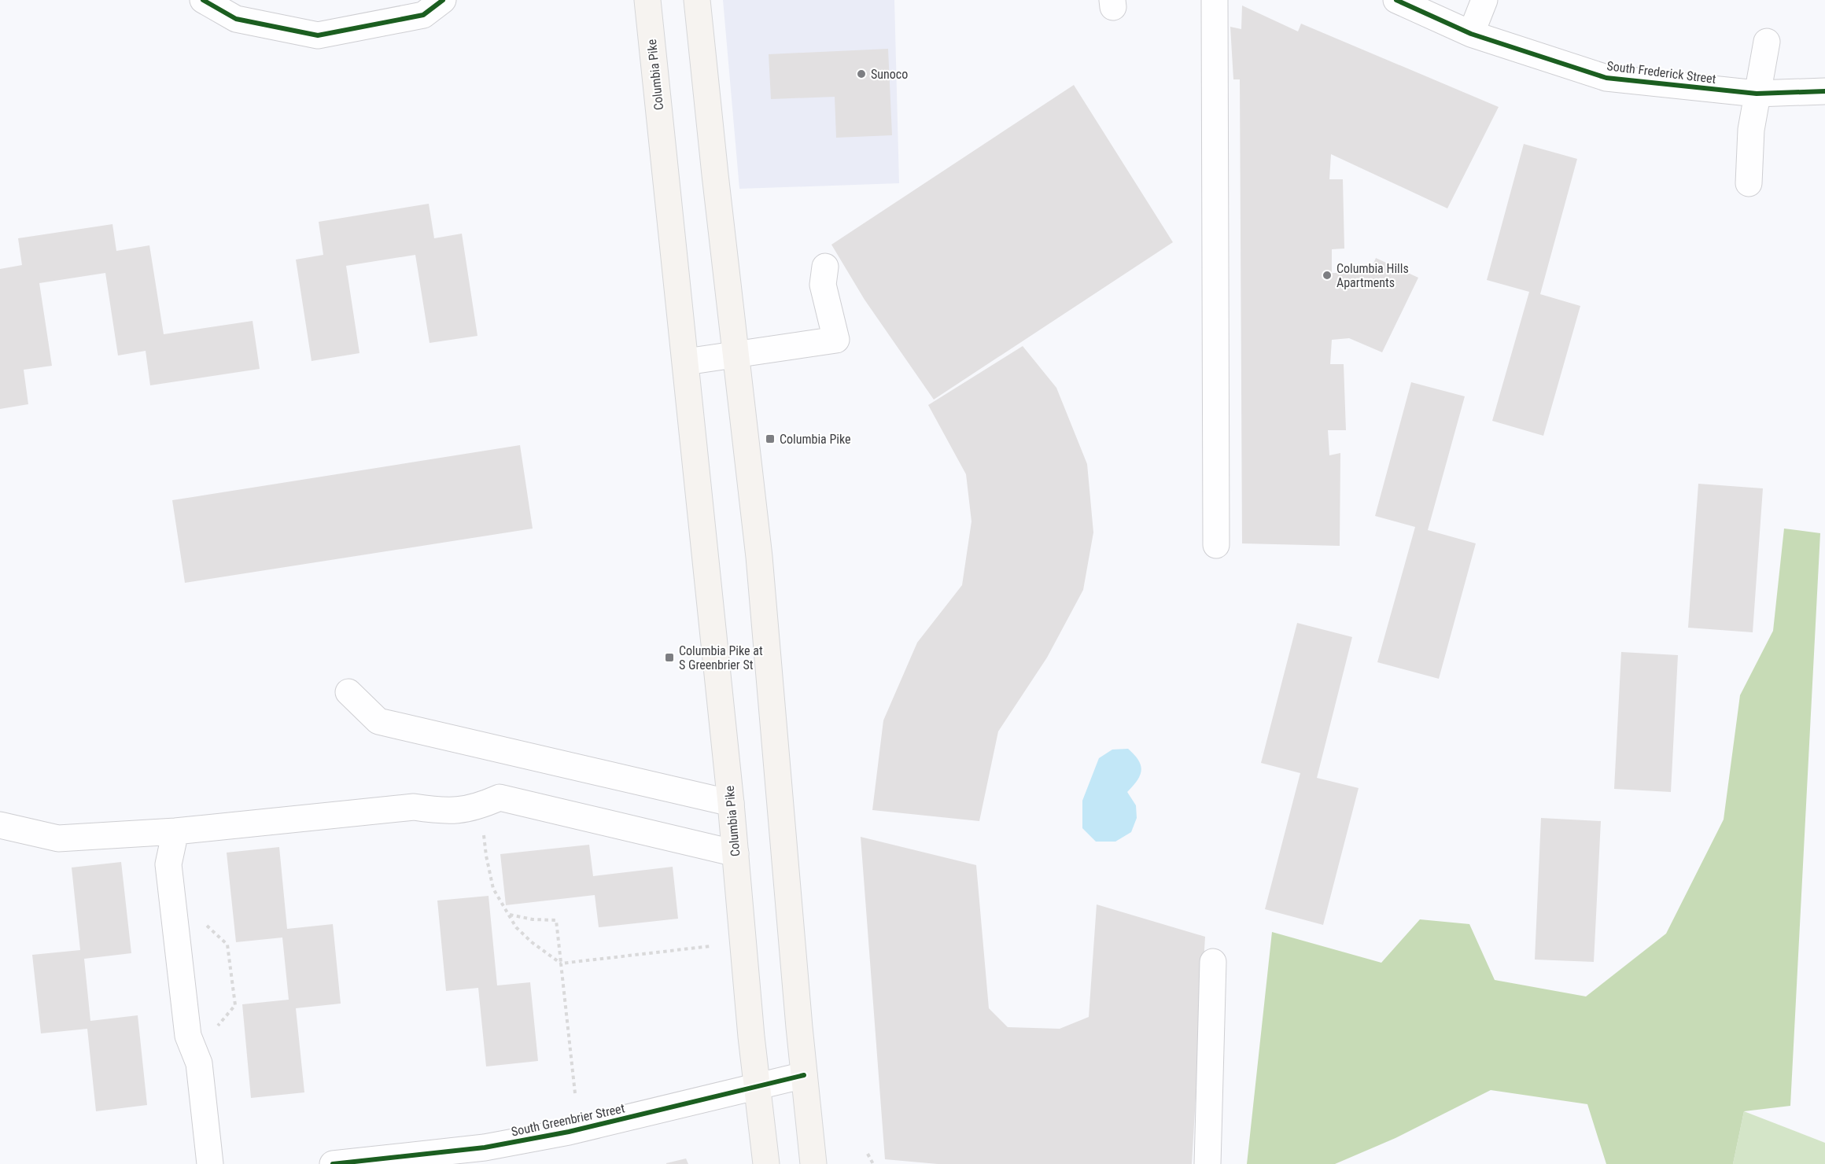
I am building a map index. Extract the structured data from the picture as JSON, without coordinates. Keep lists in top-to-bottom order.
{
  "streets": {
    "main road": ["Columbia Pike"],
    "street": ["South Frederick Street", "South Greenbrier Street"]
  },
  "crossings": [
    ["Columbia Pike", "South Greenbrier Street"]
  ],
  "places": {
    "other": ["Sunoco", "Columbia Hills Apartments"],
    "transit": ["Columbia Pike", "Columbia Pike at S Greenbrier St"]
  }
}
